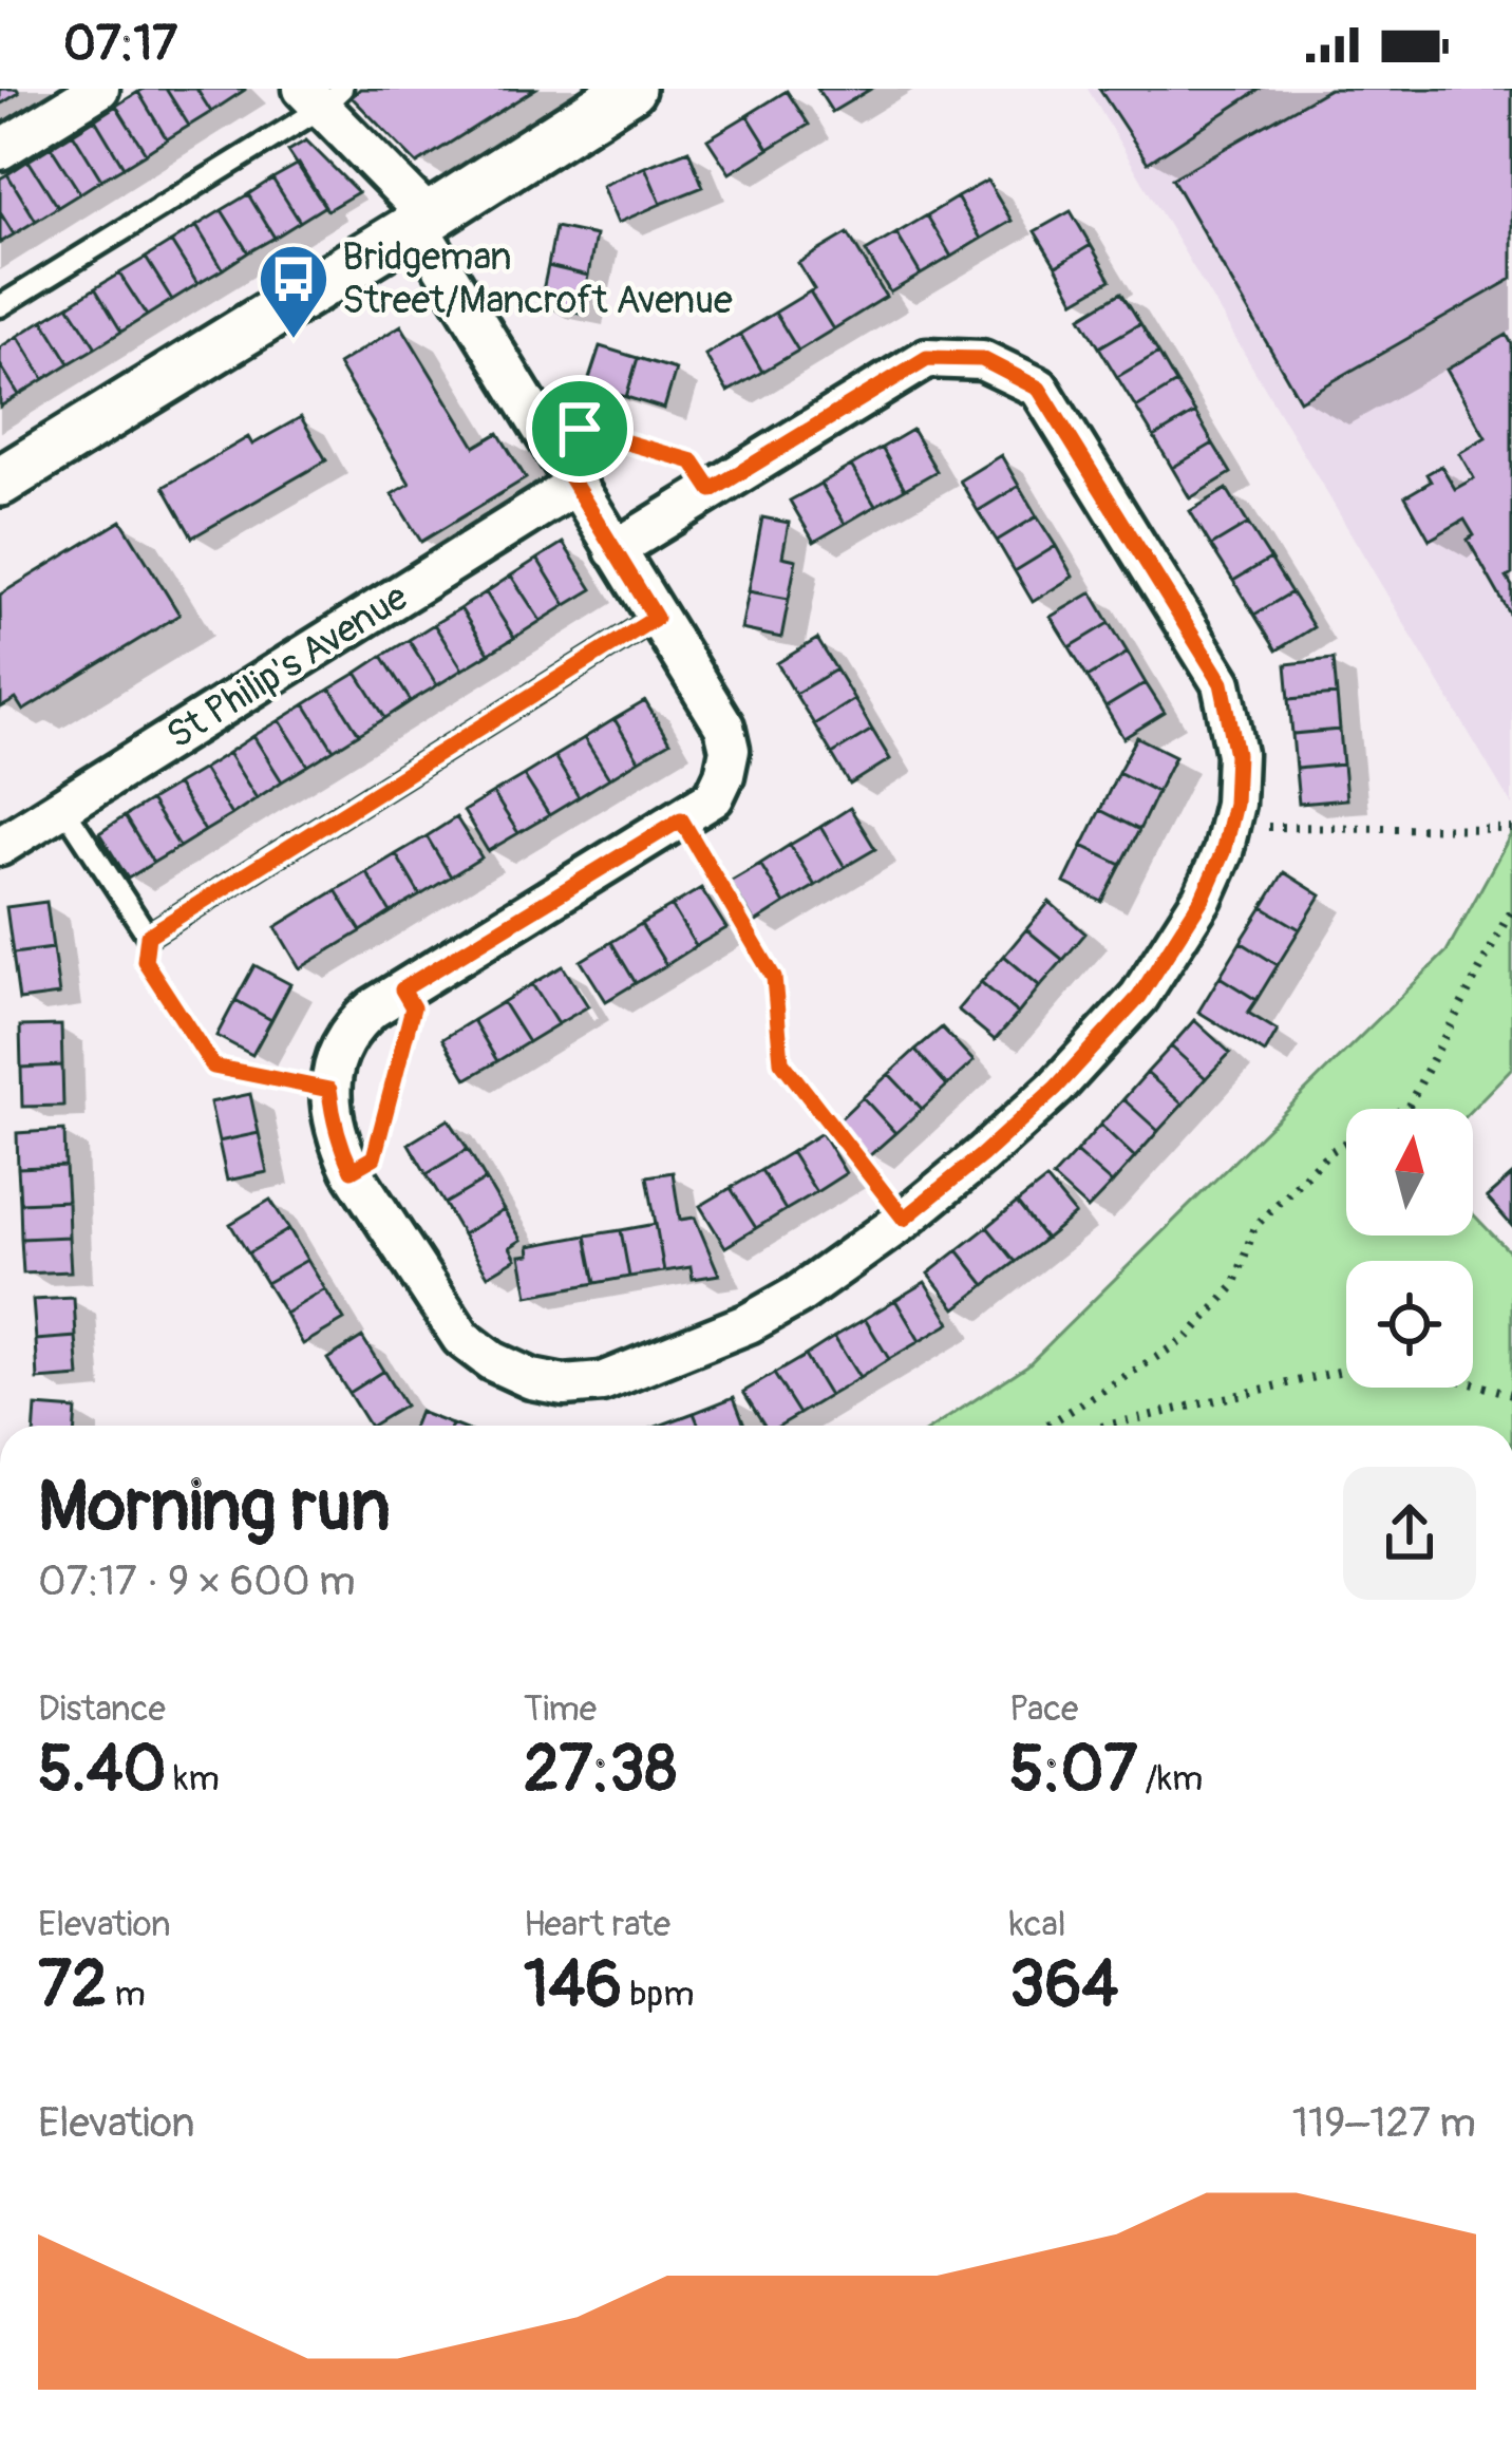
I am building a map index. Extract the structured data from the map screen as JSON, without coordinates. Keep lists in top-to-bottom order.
{
  "streets": {
    "street": ["St Philip's Avenue"]
  },
  "places": {
    "bus stop": ["Bridgeman Street/Mancroft Avenue"]
  },
  "north": "top",
  "page": {
    "status": "07:17",
    "heading": ["Morning run", "07:17 · 9 × 600 m"],
    "stats": [
      ["Distance", "5.40 km"],
      ["Time", "27:38"],
      ["Pace", "5:07 /km"],
      ["Elevation", "72 m"],
      ["Heart rate", "146 bpm"],
      ["kcal", "364"]
    ],
    "chart": ["Elevation", "119–127 m"]
  }
}
